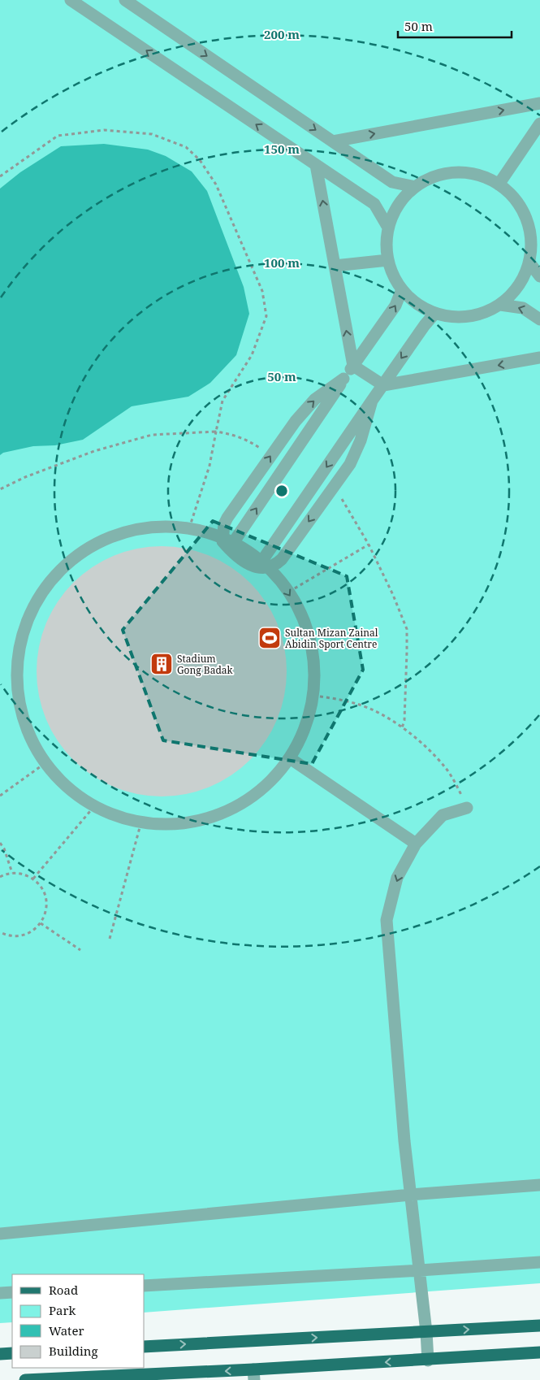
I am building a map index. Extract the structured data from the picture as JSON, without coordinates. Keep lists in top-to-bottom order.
{
  "places": {
    "sports": ["Sultan Mizan Zainal Abidin Sport Centre"],
    "building": ["Stadium Gong Badak"]
  },
  "legend": [
    "Road",
    "Park",
    "Water",
    "Building"
  ],
  "scale_bar": "50 m",
  "rings": [
    "200 m",
    "150 m",
    "100 m",
    "50 m"
  ]
}
